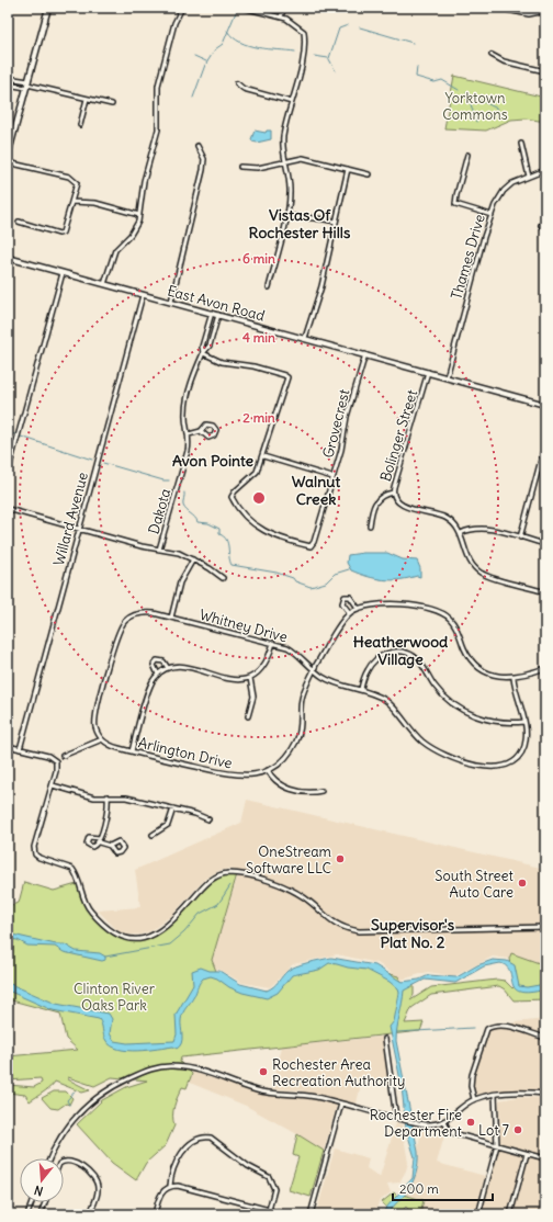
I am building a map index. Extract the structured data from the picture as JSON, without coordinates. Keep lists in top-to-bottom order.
{
  "streets": {
    "main road": ["East Avon Road"],
    "street": [
      "Thames Drive",
      "Grovecrest",
      "Bolinger Street",
      "Dakota",
      "Willard Avenue",
      "Whitney Drive",
      "Arlington Drive"
    ]
  },
  "crossings": [
    ["Thames Drive", "East Avon Road"],
    ["East Avon Road", "Grovecrest"],
    ["East Avon Road", "Bolinger Street"],
    ["East Avon Road", "Dakota"],
    ["East Avon Road", "Willard Avenue"],
    ["Whitney Drive", "Arlington Drive"]
  ],
  "districts": [
    "Vistas Of Rochester Hills",
    "Avon Pointe",
    "Walnut Creek",
    "Heatherwood Village",
    "Supervisor's Plat No. 2"
  ],
  "parks": ["Yorktown Commons", "Clinton River Oaks Park"],
  "places": [
    "OneStream Software LLC",
    "South Street Auto Care",
    "Rochester Area Recreation Authority",
    "Rochester Fire Department",
    "Lot 7"
  ],
  "scale_bar": "200 m",
  "north": "bottom",
  "rings": ["6 min", "4 min", "2 min"]
}
